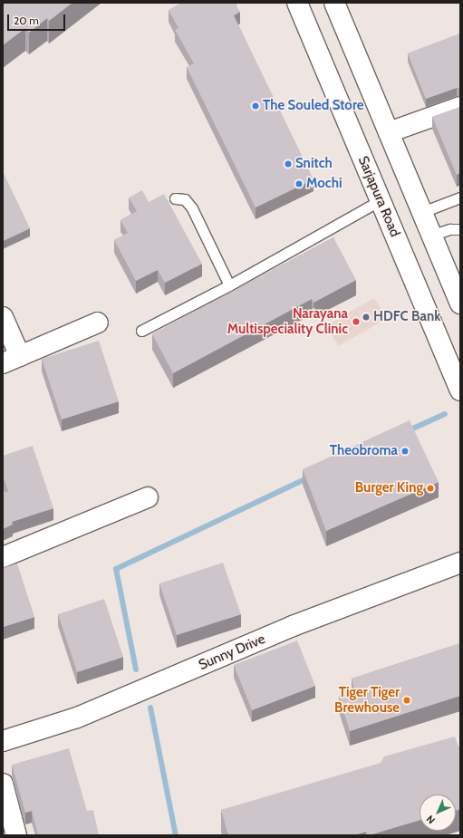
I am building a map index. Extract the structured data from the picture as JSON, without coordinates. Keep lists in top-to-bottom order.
{
  "streets": {
    "street": ["Sarjapura Road", "Sunny Drive"]
  },
  "places": [
    "The Souled Store",
    "Snitch",
    "Mochi",
    "HDFC Bank",
    "Narayana Multispeciality Clinic",
    "Theobroma",
    "Burger King",
    "Tiger Tiger Brewhouse"
  ],
  "scale_bar": "20 m",
  "north": "bottom left"
}
